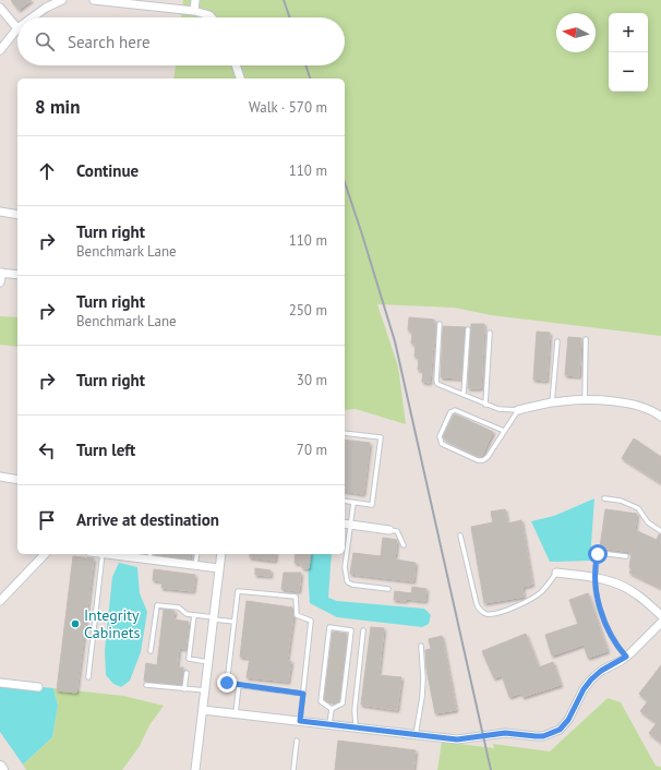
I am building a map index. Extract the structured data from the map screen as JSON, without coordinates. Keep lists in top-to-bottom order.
{
  "places": ["Integrity Cabinets"],
  "north": "left",
  "page": {
    "map_buttons": ["+", "−"],
    "search": "Search here",
    "heading": ["8 min", "Walk · 570 m"],
    "list": [
      ["Continue", "110 m"],
      ["Turn right", "Benchmark Lane", "110 m"],
      ["Turn right", "Benchmark Lane", "250 m"],
      ["Turn right", "30 m"],
      ["Turn left", "70 m"],
      "Arrive at destination"
    ]
  }
}
